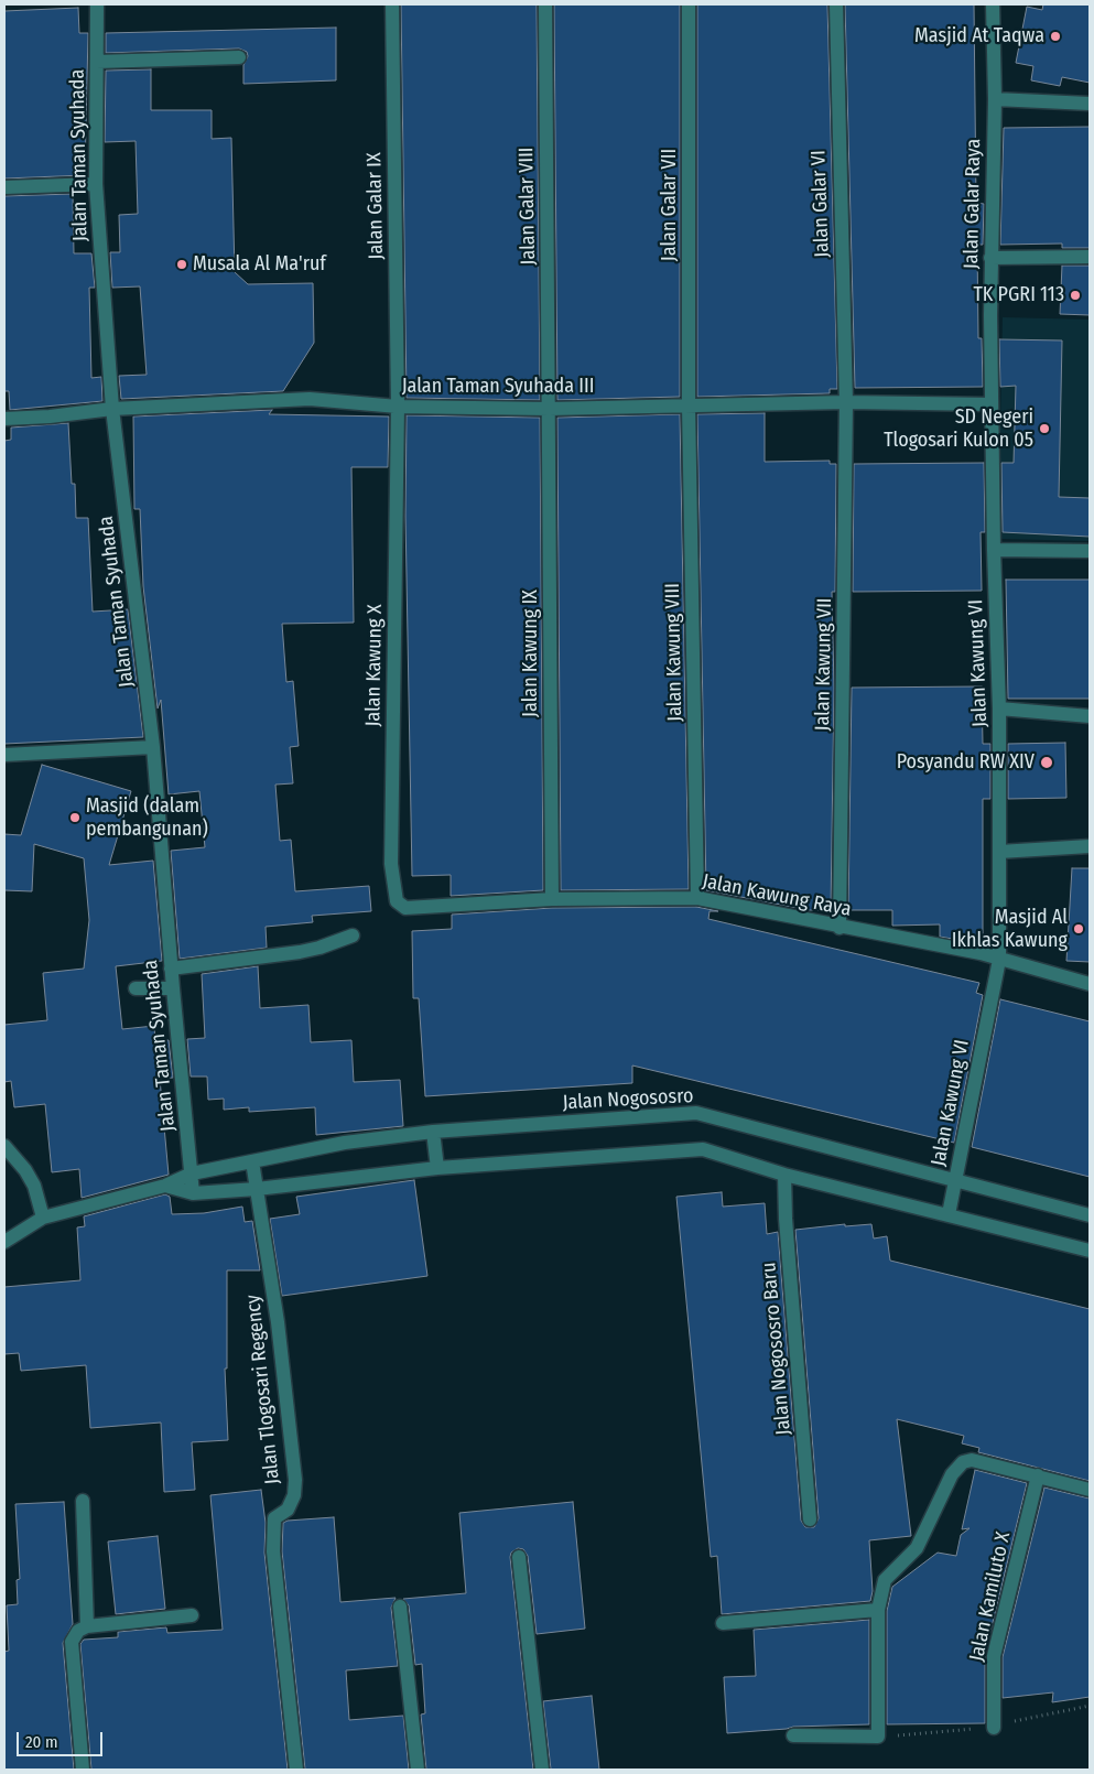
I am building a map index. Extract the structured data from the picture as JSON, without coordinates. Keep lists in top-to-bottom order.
{
  "streets": {
    "street": [
      "Jalan Taman Syuhada",
      "Jalan Galar VI",
      "Jalan Galar Raya",
      "Jalan Galar VII",
      "Jalan Galar IX",
      "Jalan Galar VIII",
      "Jalan Taman Syuhada III",
      "Jalan Kawung VIII",
      "Jalan Kawung IX",
      "Jalan Kawung VI",
      "Jalan Kawung VII",
      "Jalan Kawung X",
      "Jalan Kawung Raya",
      "Jalan Nogososro",
      "Jalan Nogososro Baru",
      "Jalan Tlogosari Regency",
      "Jalan Kamiluto X"
    ]
  },
  "crossings": [
    ["Jalan Taman Syuhada", "Jalan Taman Syuhada III"],
    ["Jalan Taman Syuhada", "Jalan Nogososro"],
    ["Jalan Galar VI", "Jalan Taman Syuhada III"],
    ["Jalan Galar VI", "Jalan Kawung VII"],
    ["Jalan Galar Raya", "Jalan Taman Syuhada III"],
    ["Jalan Galar Raya", "Jalan Kawung VI"],
    ["Jalan Galar VII", "Jalan Taman Syuhada III"],
    ["Jalan Galar VII", "Jalan Kawung VIII"],
    ["Jalan Galar IX", "Jalan Taman Syuhada III"],
    ["Jalan Galar IX", "Jalan Kawung X"],
    ["Jalan Galar VIII", "Jalan Taman Syuhada III"],
    ["Jalan Galar VIII", "Jalan Kawung IX"],
    ["Jalan Taman Syuhada III", "Jalan Kawung VIII"],
    ["Jalan Taman Syuhada III", "Jalan Kawung IX"],
    ["Jalan Taman Syuhada III", "Jalan Kawung VI"],
    ["Jalan Taman Syuhada III", "Jalan Kawung VII"],
    ["Jalan Taman Syuhada III", "Jalan Kawung X"],
    ["Jalan Kawung VIII", "Jalan Kawung Raya"],
    ["Jalan Kawung IX", "Jalan Kawung Raya"],
    ["Jalan Kawung VI", "Jalan Kawung Raya"],
    ["Jalan Kawung VI", "Jalan Nogososro"],
    ["Jalan Kawung VII", "Jalan Kawung Raya"],
    ["Jalan Kawung X", "Jalan Kawung Raya"],
    ["Jalan Nogososro", "Jalan Tlogosari Regency"]
  ],
  "places": [
    "Masjid At Taqwa",
    "Musala Al Ma'ruf",
    "TK PGRI 113",
    "SD Negeri Tlogosari Kulon 05",
    "Posyandu RW XIV",
    "Masjid (dalam pembangunan)",
    "Masjid Al Ikhlas Kawung"
  ],
  "scale_bar": "20 m"
}
